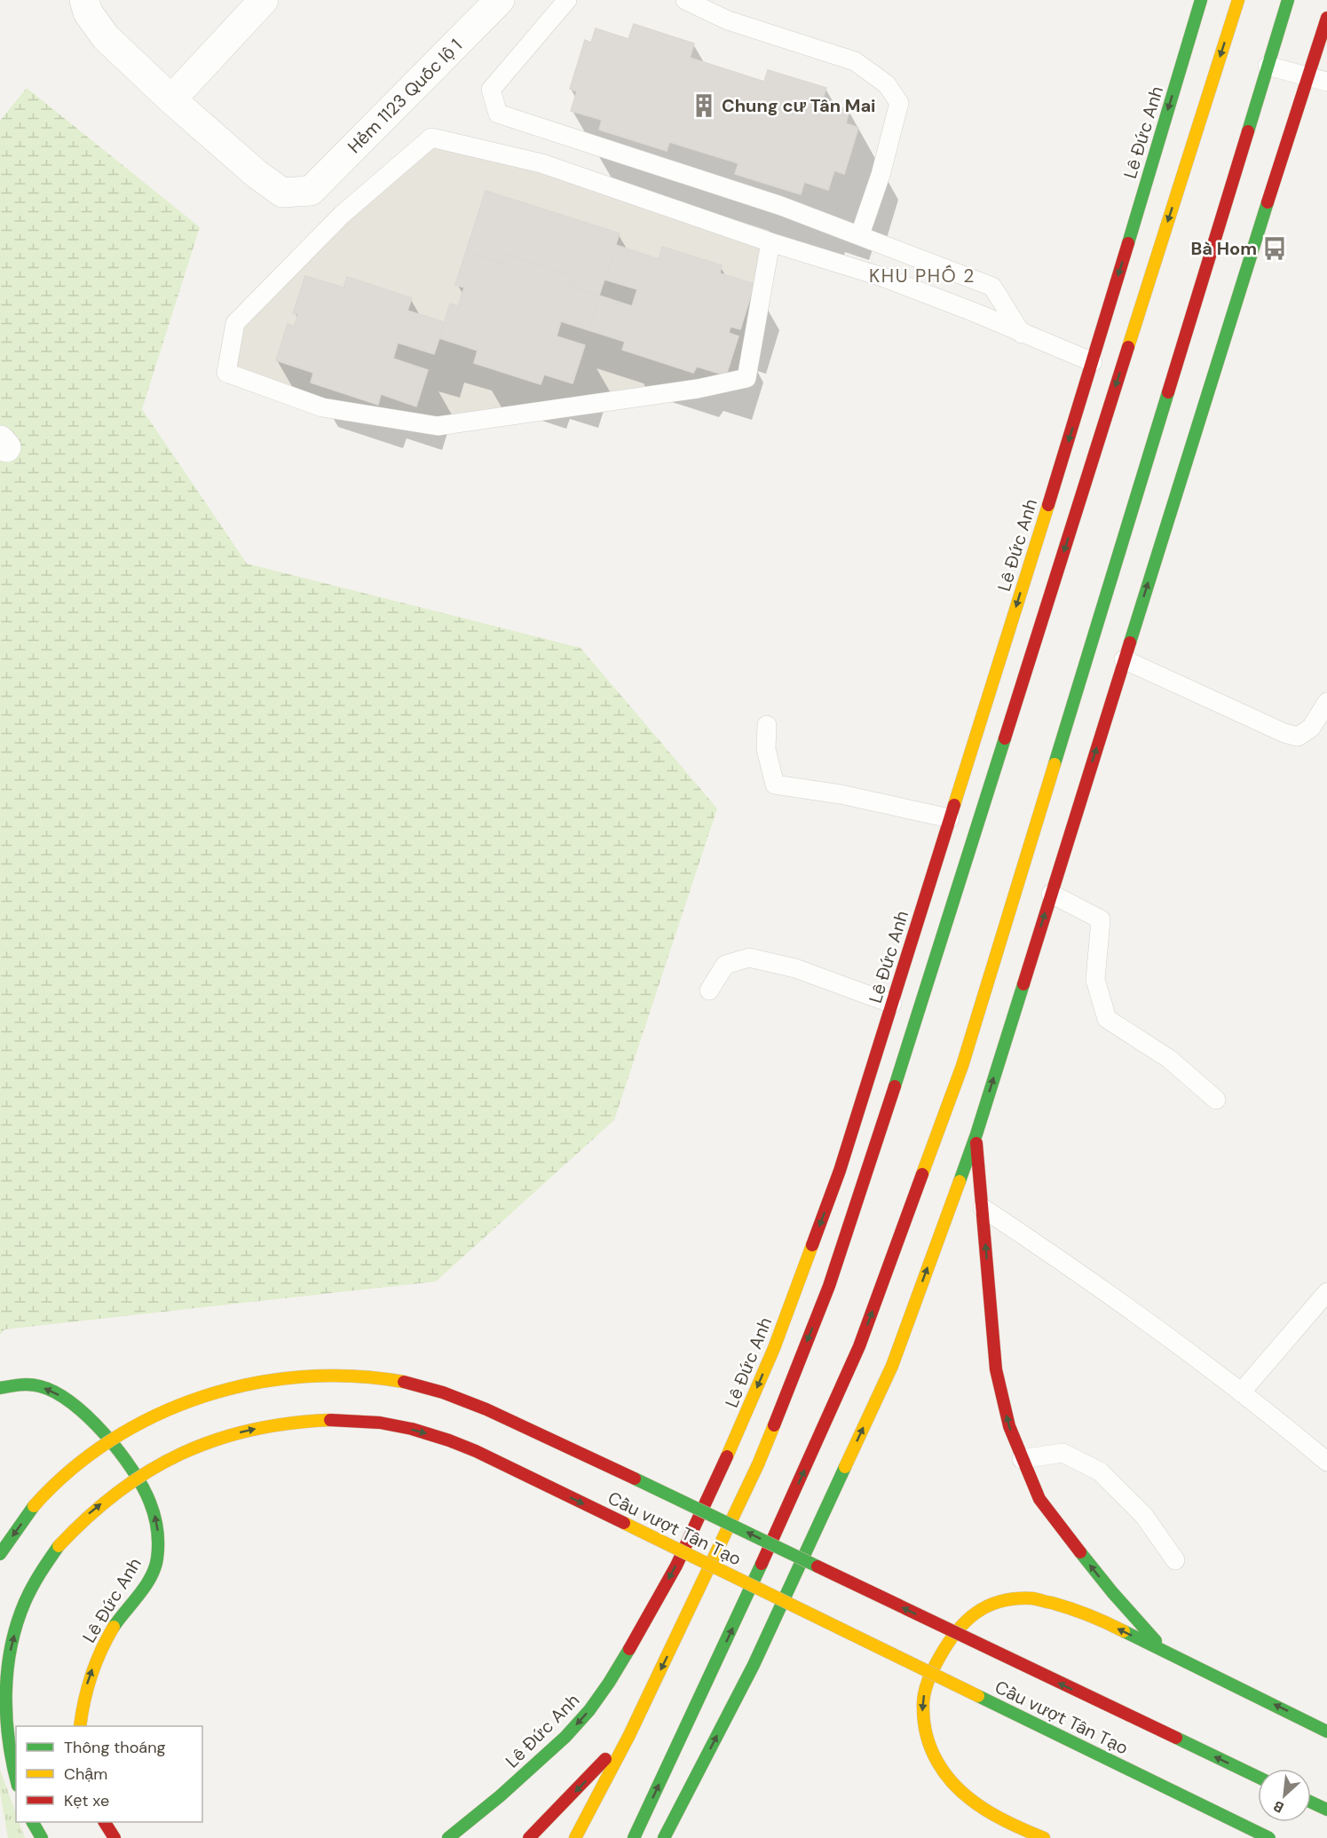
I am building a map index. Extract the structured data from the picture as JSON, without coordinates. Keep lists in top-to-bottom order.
{
  "streets": {
    "highway": ["Lê Đức Anh", "Cầu vượt Tân Tạo"],
    "street": ["Hẻm 1123 Quốc lộ 1"]
  },
  "districts": ["KHU PHỐ 2"],
  "places": {
    "building": ["Chung cư Tân Mai"],
    "bus stop": ["Bà Hom"]
  },
  "legend": ["Thông thoáng", "Chậm", "Kẹt xe"],
  "north": "bottom left"
}
